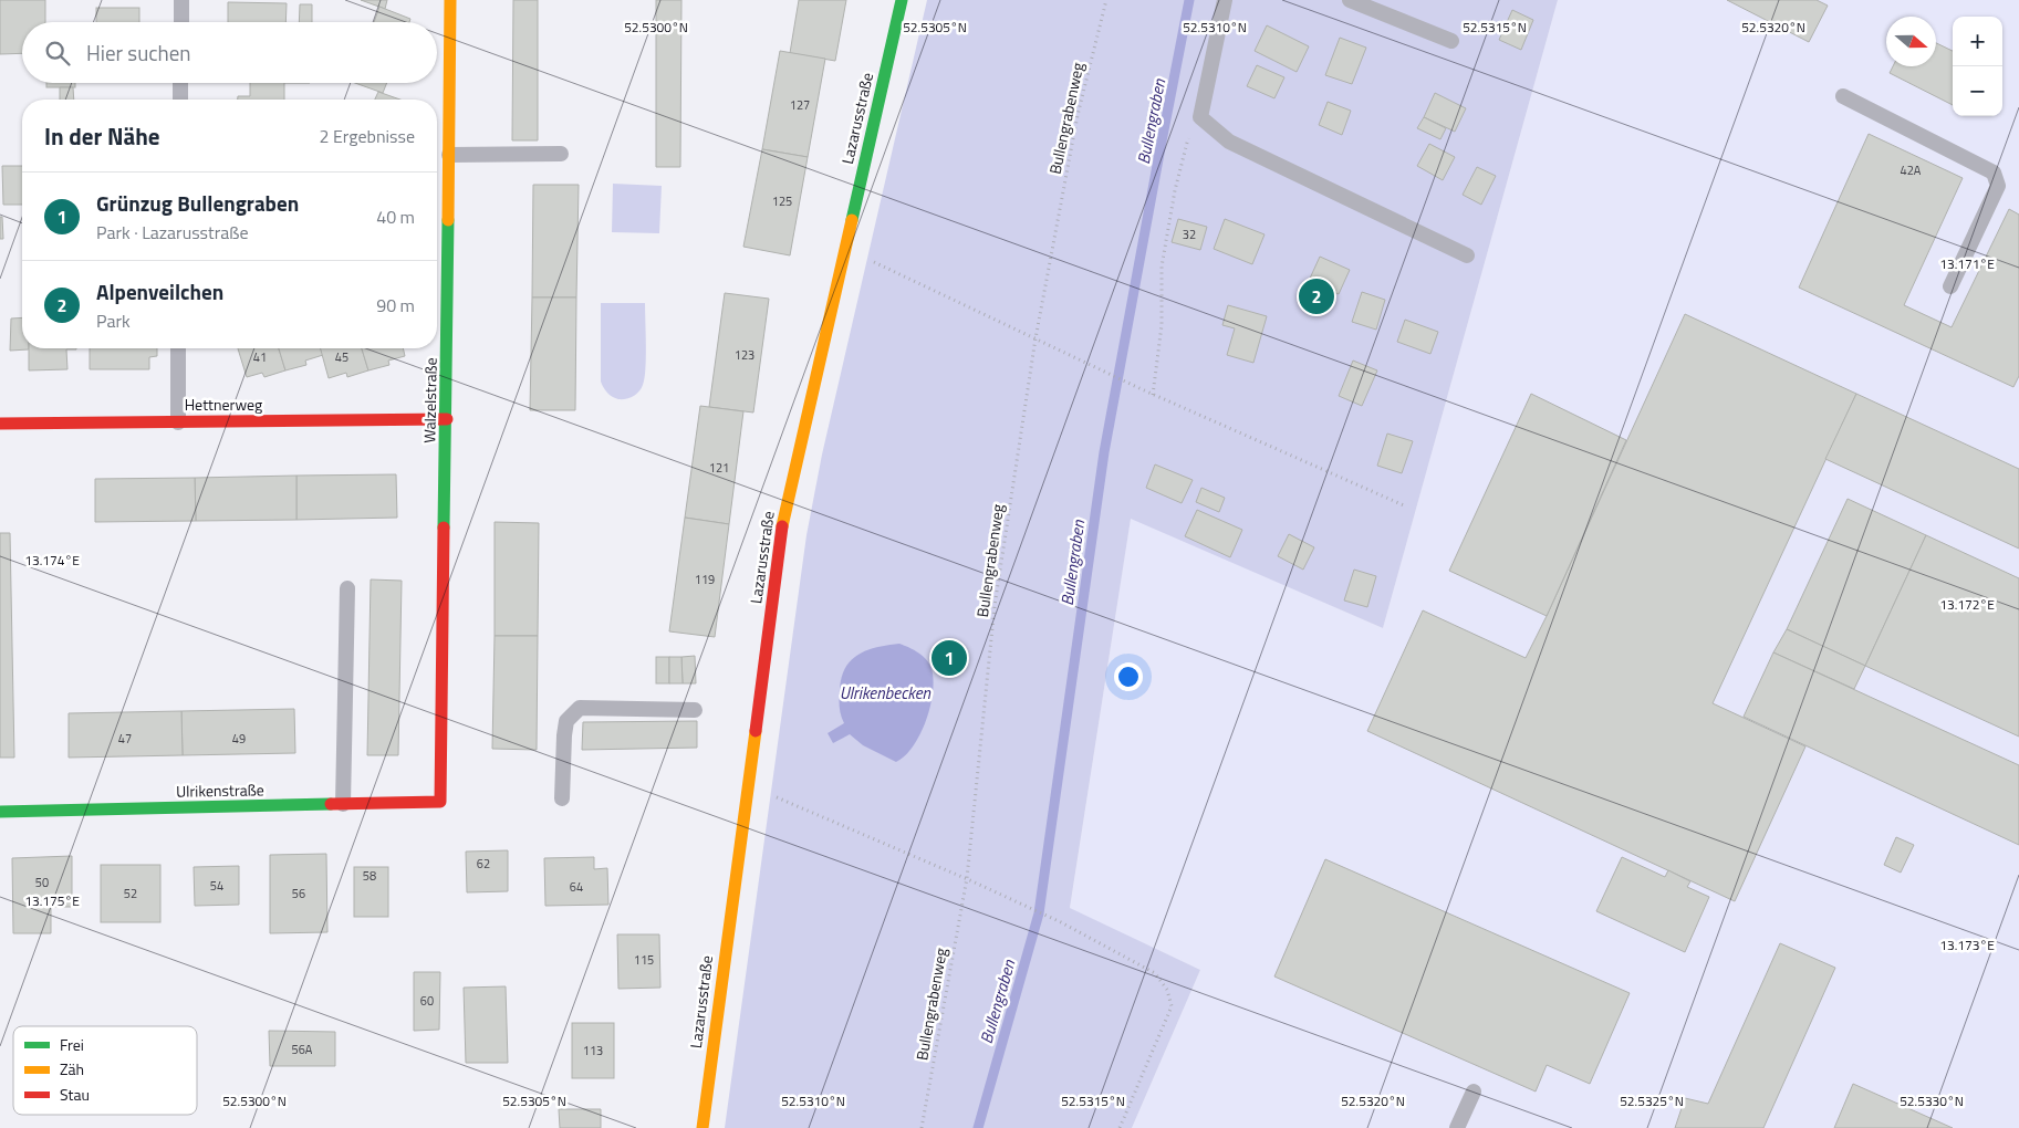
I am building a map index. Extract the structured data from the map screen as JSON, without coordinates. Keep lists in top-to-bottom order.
{
  "streets": {
    "street": [
      "Lazarusstraße",
      "Walzelstraße",
      "Hettnerweg",
      "Ulrikenstraße"
    ],
    "path": ["Bullengrabenweg"]
  },
  "crossings": [
    ["Walzelstraße", "Hettnerweg"],
    ["Walzelstraße", "Ulrikenstraße"]
  ],
  "water": ["Bullengraben", "Ulrikenbecken"],
  "house_numbers": [
    "127",
    "42A",
    "125",
    "32",
    "123",
    "41",
    "45",
    "121",
    "119",
    "47",
    "49",
    "62",
    "58",
    "50",
    "54",
    "64",
    "52",
    "56",
    "115",
    "60",
    "56A",
    "113"
  ],
  "legend": ["Frei", "Zäh", "Stau"],
  "north": "right",
  "page": {
    "map_buttons": ["+", "−"],
    "search": "Hier suchen",
    "heading": ["In der Nähe", "2 Ergebnisse"],
    "list": [
      {
        "mark": "1",
        "name": "Grünzug Bullengraben",
        "note": "Park · Lazarusstraße",
        "value": "40 m"
      },
      {
        "mark": "2",
        "name": "Alpenveilchen",
        "note": "Park",
        "value": "90 m"
      }
    ],
    "pins": ["2", "1"]
  },
  "coordinates": [
    "52.5315°N",
    "52.5300°N",
    "52.5305°N",
    "52.5310°N",
    "52.5320°N",
    "13.171°E",
    "13.174°E",
    "13.172°E",
    "13.175°E",
    "13.173°E",
    "52.5325°N",
    "52.5330°N"
  ]
}
